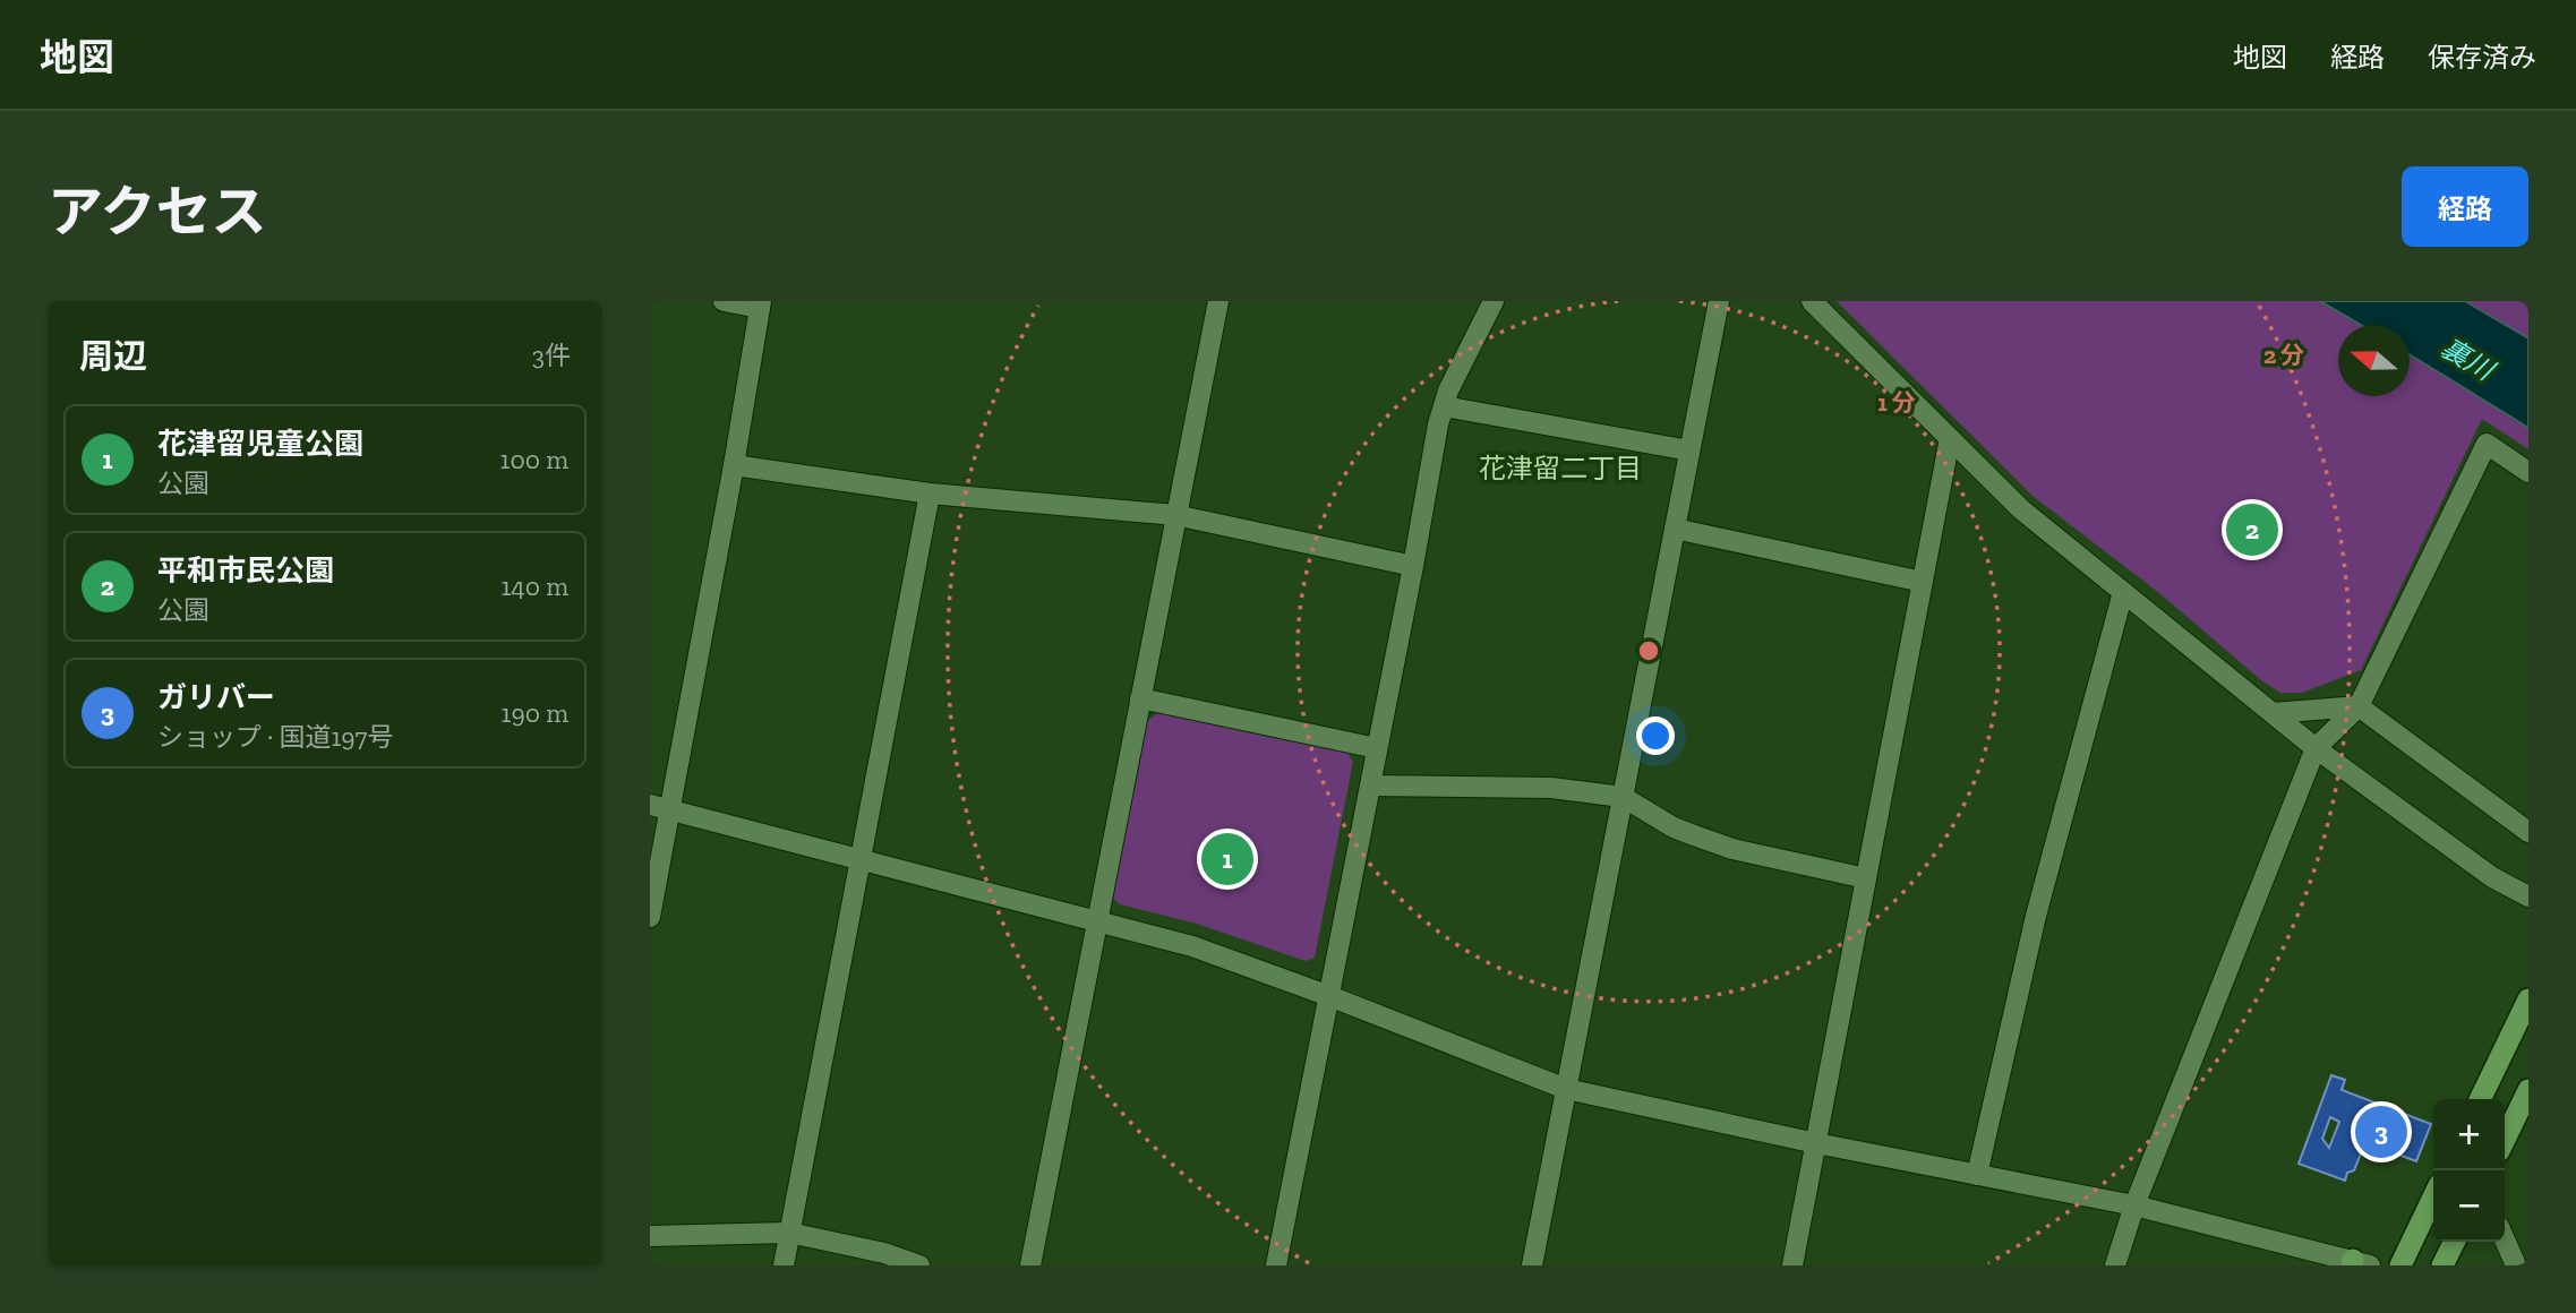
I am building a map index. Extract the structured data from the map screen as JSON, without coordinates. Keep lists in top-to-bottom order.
{
  "districts": ["花津留二丁目"],
  "water": ["裏川"],
  "north": "left",
  "page": {
    "header": "地図",
    "nav": ["地図", "経路", "保存済み"],
    "title": "アクセス",
    "buttons": "経路",
    "heading": ["周辺", "3件"],
    "list": [
      {
        "mark": "1",
        "name": "花津留児童公園",
        "note": "公園",
        "value": "100 m"
      },
      {
        "mark": "2",
        "name": "平和市民公園",
        "note": "公園",
        "value": "140 m"
      },
      {
        "mark": "3",
        "name": "ガリバー",
        "note": "ショップ · 国道197号",
        "value": "190 m"
      }
    ],
    "pins": ["2", "1", "3"],
    "map_buttons": ["+", "−"]
  },
  "rings": ["2 分", "1 分"]
}
